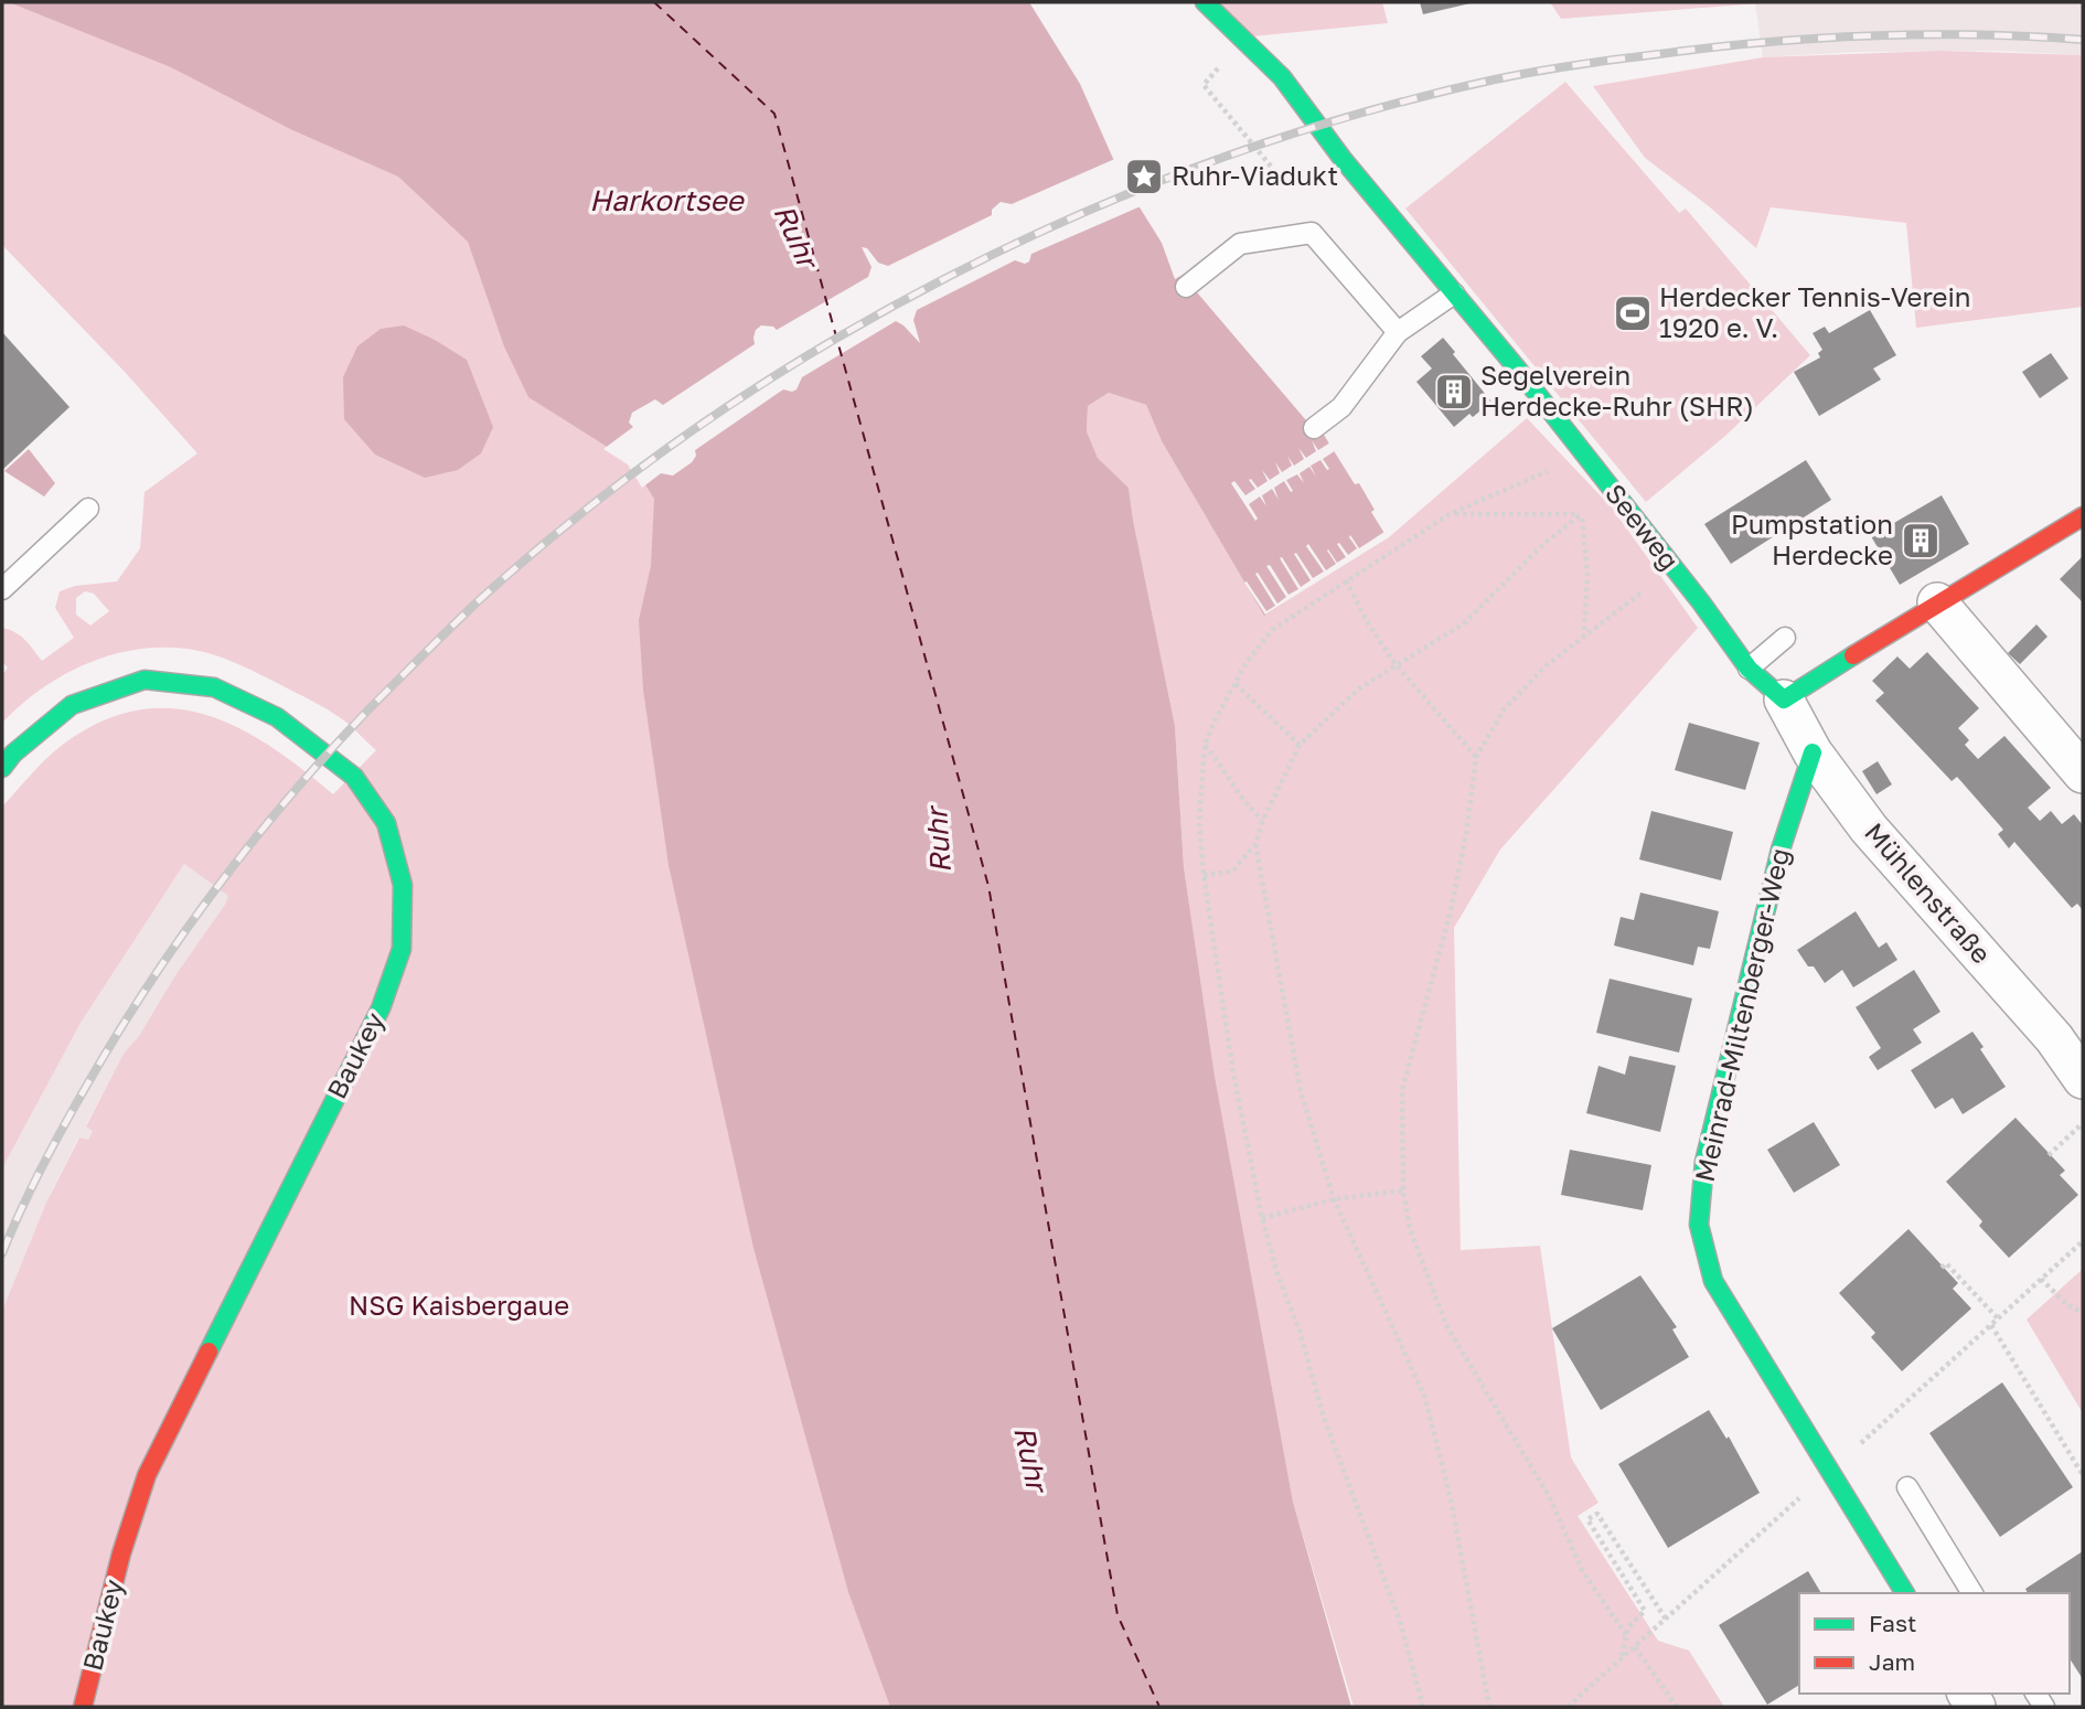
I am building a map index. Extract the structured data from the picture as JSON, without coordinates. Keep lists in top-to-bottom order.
{
  "streets": {
    "street": [
      "Seeweg",
      "Mühlenstraße",
      "Meinrad-Miltenberger-Weg",
      "Baukey"
    ]
  },
  "crossings": [
    ["Seeweg", "Mühlenstraße"],
    ["Mühlenstraße", "Meinrad-Miltenberger-Weg"]
  ],
  "water": ["Harkortsee", "Ruhr"],
  "parks": ["NSG Kaisbergaue"],
  "places": {
    "place": ["Ruhr-Viadukt"],
    "sports": ["Herdecker Tennis-Verein 1920 e. V."],
    "building": ["Segelverein Herdecke-Ruhr (SHR)", "Pumpstation Herdecke"]
  },
  "legend": ["Fast", "Jam"]
}
